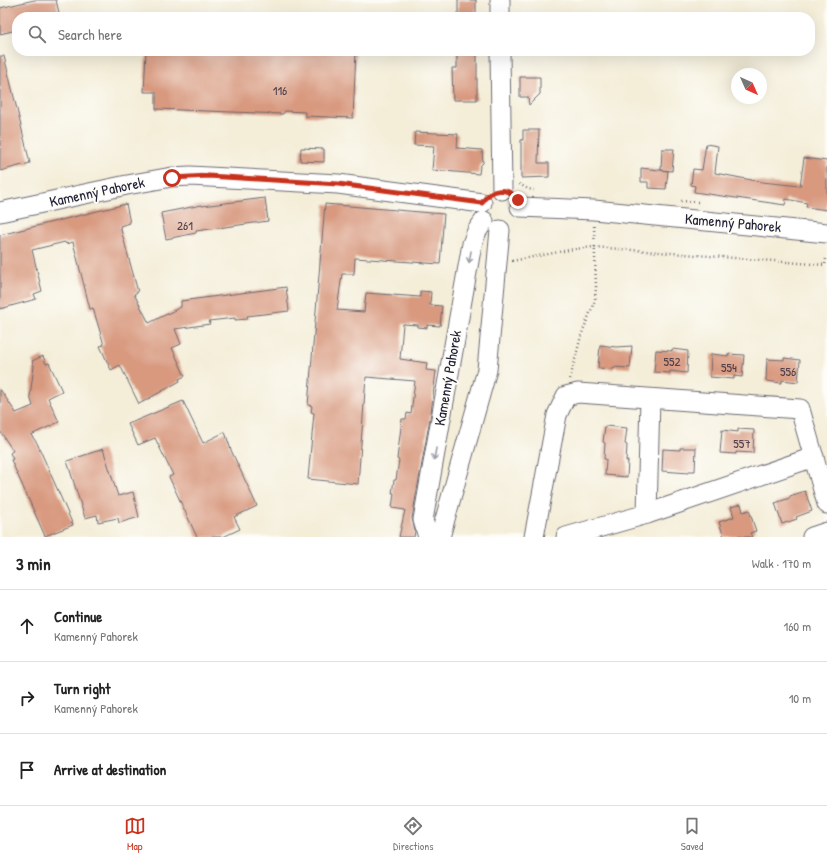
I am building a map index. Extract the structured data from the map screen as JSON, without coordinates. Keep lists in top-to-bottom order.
{
  "streets": {
    "street": ["Kamenný Pahorek"]
  },
  "house_numbers": [
    "116",
    "261",
    "552",
    "554",
    "556",
    "557"
  ],
  "north": "bottom right",
  "page": {
    "search": "Search here",
    "heading": ["3 min", "Walk · 170 m"],
    "list": [
      ["Continue", "Kamenný Pahorek", "160 m"],
      ["Turn right", "Kamenný Pahorek", "10 m"],
      "Arrive at destination"
    ],
    "nav": ["Map", "Directions", "Saved"]
  }
}
